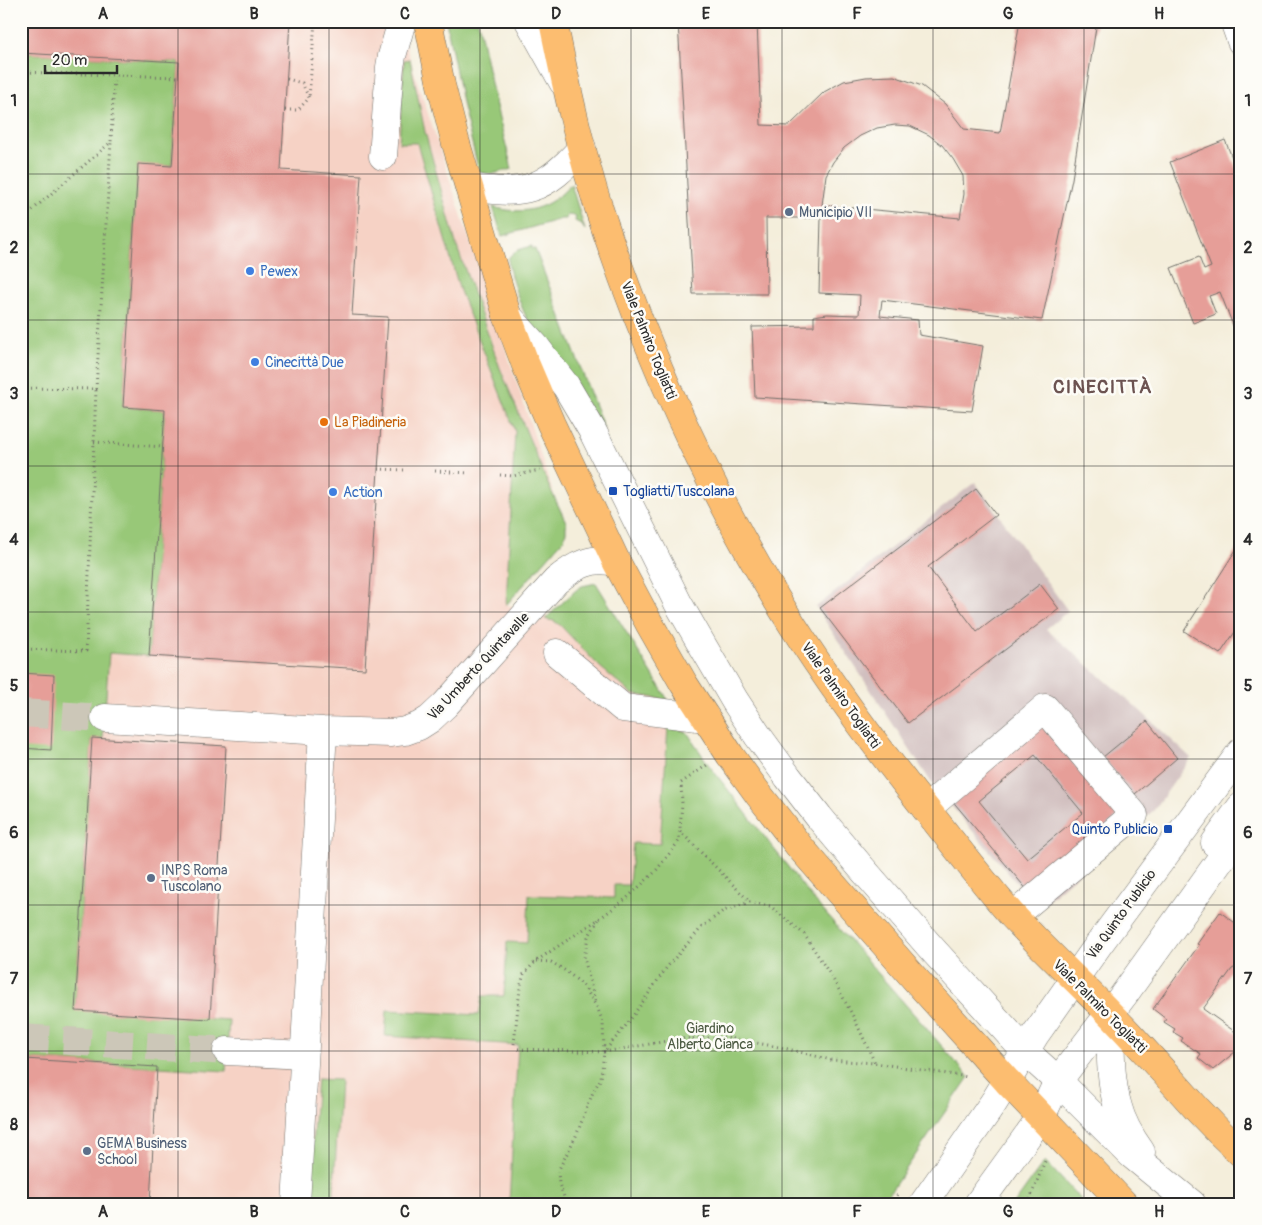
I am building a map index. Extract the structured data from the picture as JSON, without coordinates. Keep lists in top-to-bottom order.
{
  "streets": {
    "main road": ["Viale Palmiro Togliatti"],
    "street": ["Via Umberto Quintavalle", "Via Quinto Publicio"]
  },
  "crossings": [
    ["Viale Palmiro Togliatti", "Via Quinto Publicio"]
  ],
  "districts": ["CINECITTÀ"],
  "parks": ["Giardino Alberto Cianca"],
  "places": {
    "other": [
      "Municipio VII",
      "Pewex",
      "Cinecittà Due",
      "La Piadineria",
      "Action",
      "INPS Roma Tuscolano",
      "GEMA Business School"
    ],
    "transit": ["Togliatti/Tuscolana", "Quinto Publicio"]
  },
  "scale_bar": "20 m",
  "grid": {
    "columns": [
      "A",
      "B",
      "C",
      "D",
      "E",
      "F",
      "G",
      "H"
    ],
    "rows": [
      "1",
      "2",
      "3",
      "4",
      "5",
      "6",
      "7",
      "8"
    ]
  }
}
